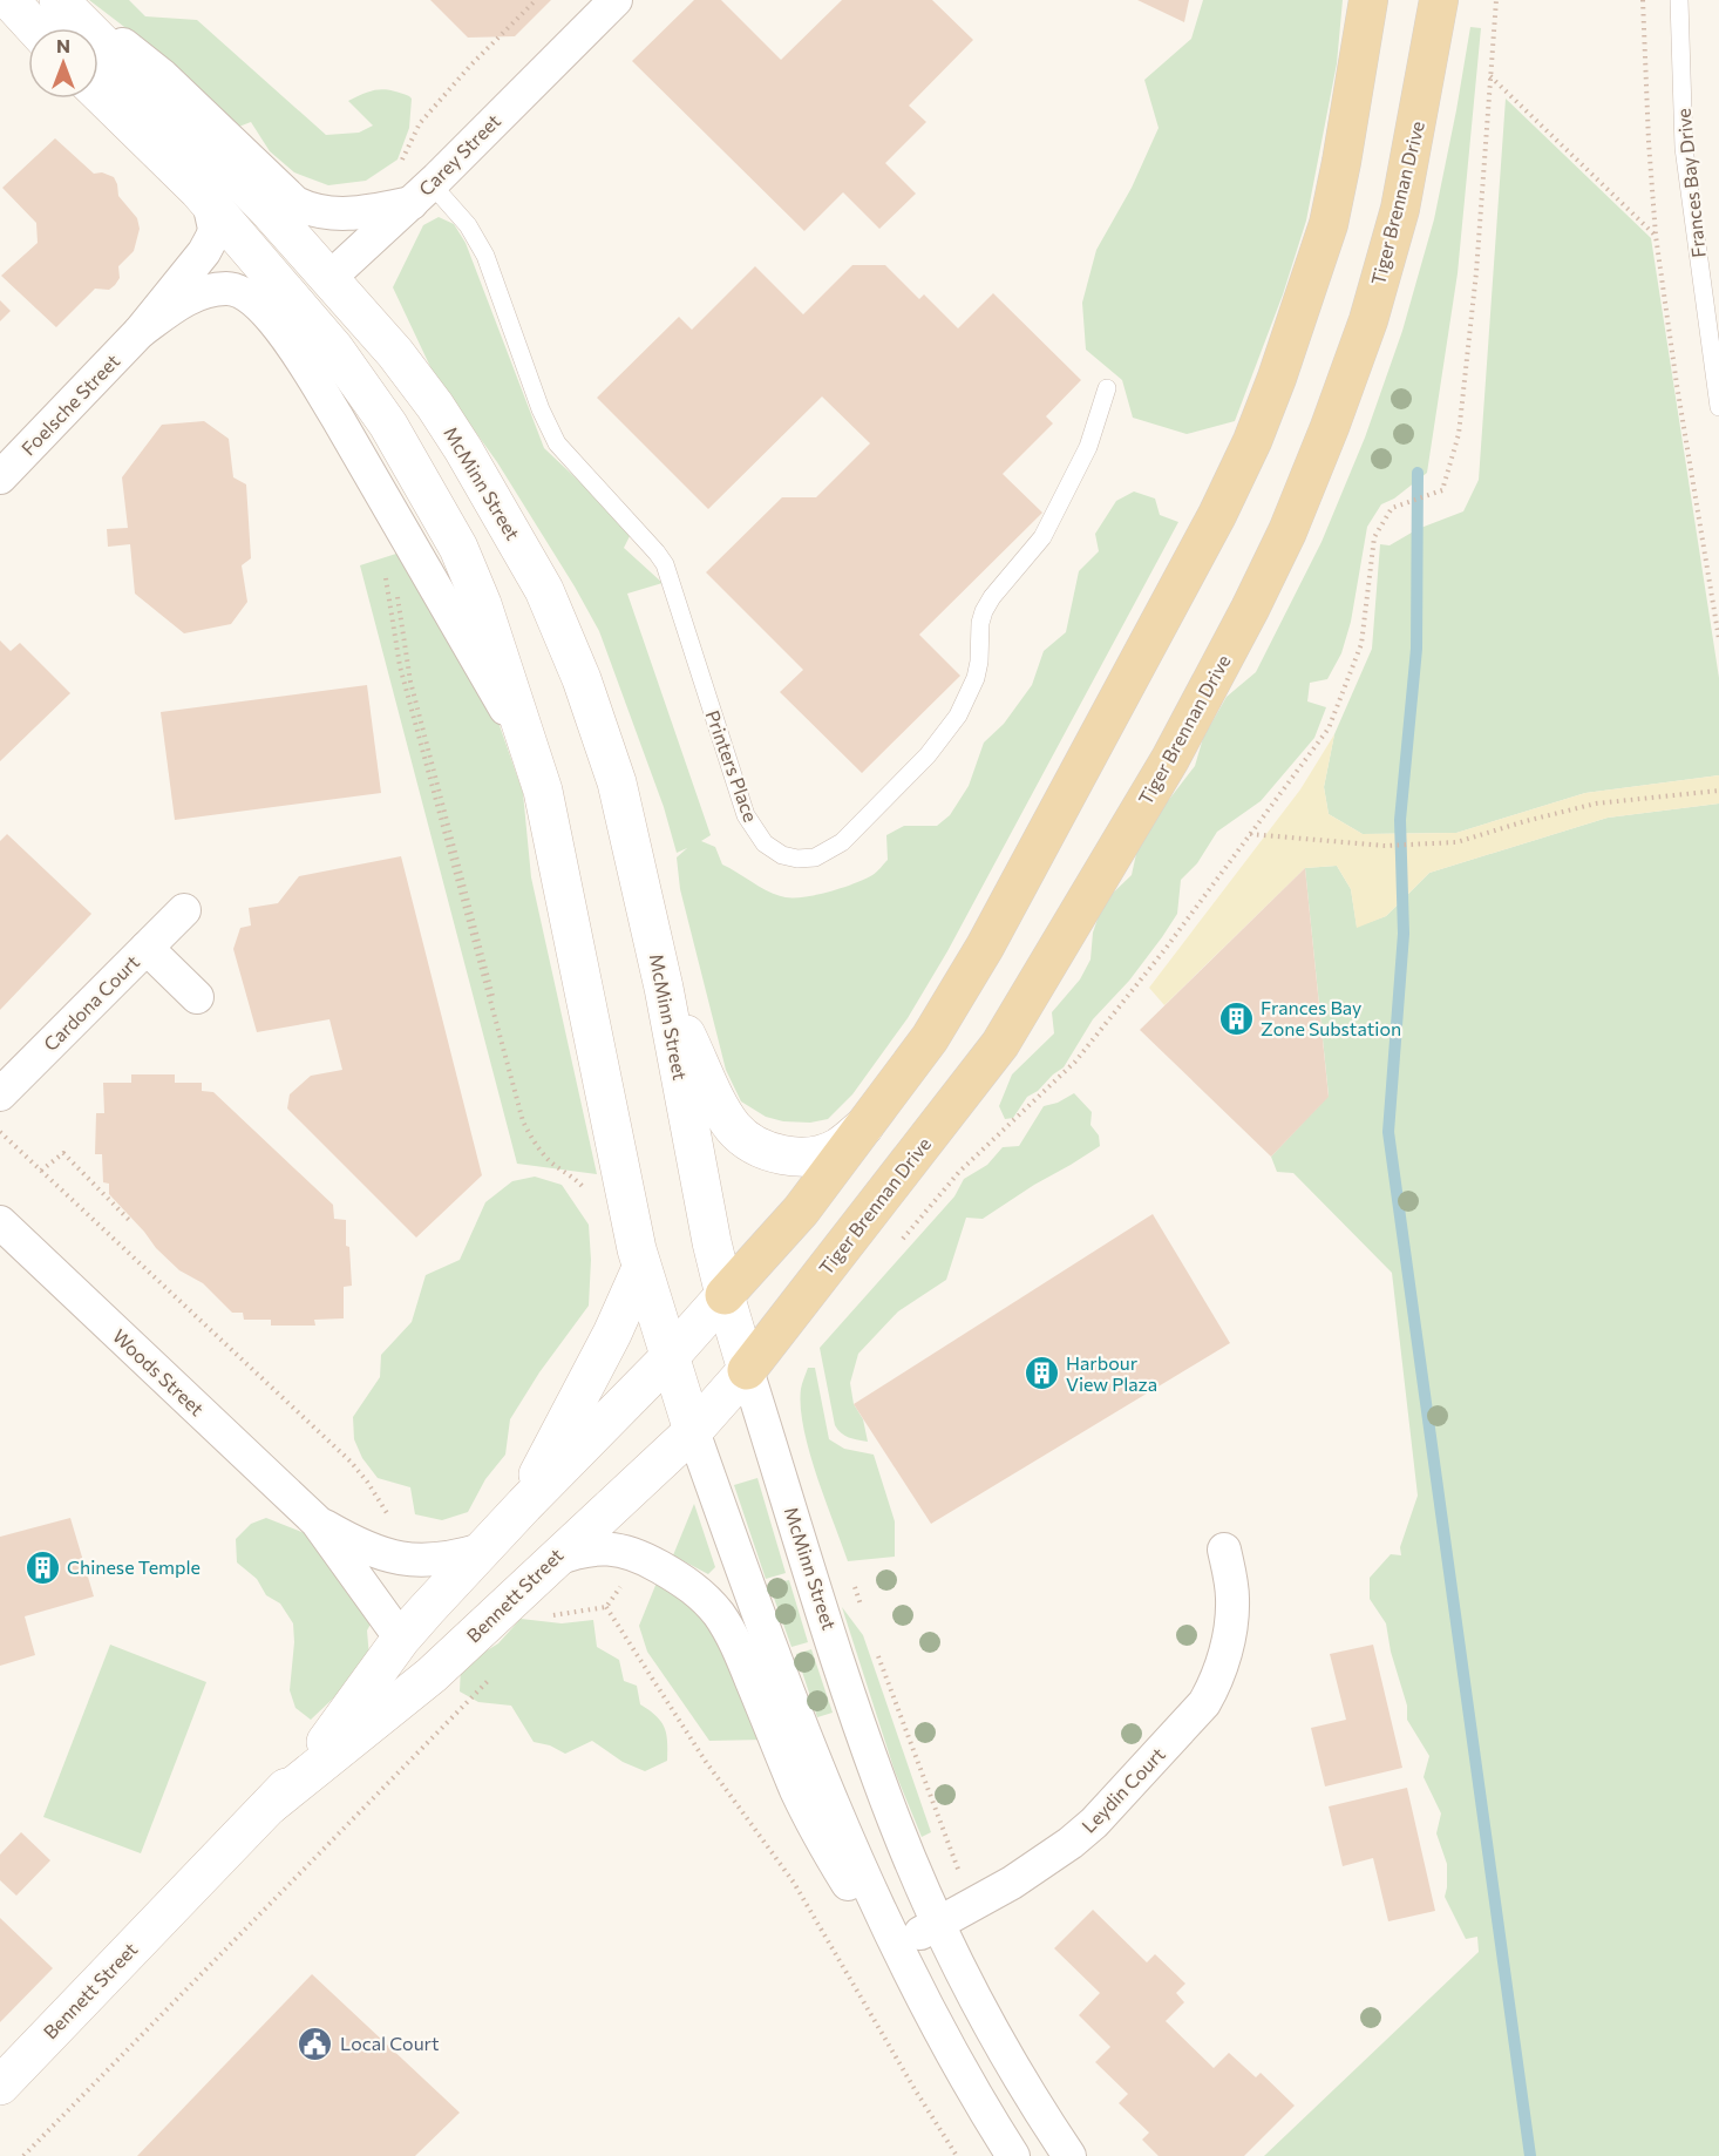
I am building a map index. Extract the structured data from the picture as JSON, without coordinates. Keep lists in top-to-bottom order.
{
  "streets": {
    "main road": ["Tiger Brennan Drive"],
    "street": [
      "Carey Street",
      "Foelsche Street",
      "McMinn Street",
      "Cardona Court",
      "Woods Street",
      "Bennett Street",
      "Leydin Court"
    ],
    "lane": ["Frances Bay Drive", "Printers Place"]
  },
  "crossings": [
    ["Carey Street", "McMinn Street"],
    ["Carey Street", "Printers Place"],
    ["Tiger Brennan Drive", "McMinn Street"],
    ["Tiger Brennan Drive", "Bennett Street"],
    ["McMinn Street", "Bennett Street"],
    ["McMinn Street", "Leydin Court"],
    ["Woods Street", "Bennett Street"]
  ],
  "places": {
    "building": ["Frances Bay Zone Substation", "Harbour View Plaza", "Chinese Temple"],
    "public building": ["Local Court"]
  },
  "north": "top"
}
